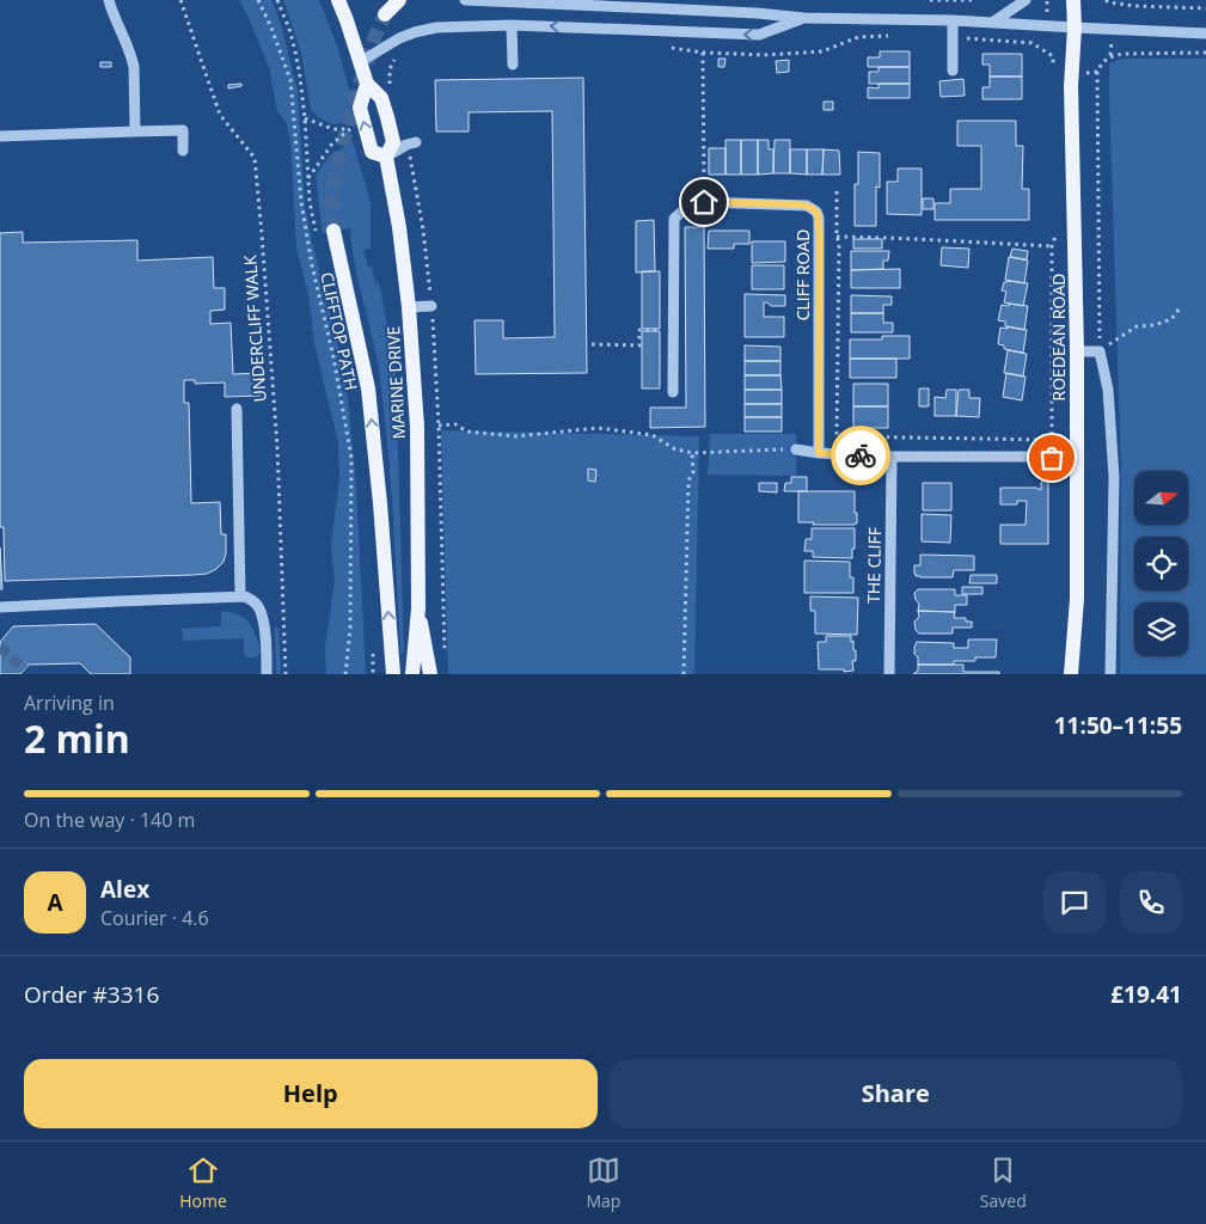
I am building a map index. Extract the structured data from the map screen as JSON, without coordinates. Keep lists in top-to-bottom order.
{
  "streets": {
    "main road": ["ROEDEAN ROAD", "MARINE DRIVE"],
    "street": ["CLIFF ROAD", "THE CLIFF"],
    "path": ["UNDERCLIFF WALK", "CLIFFTOP PATH"]
  },
  "north": "right",
  "page": {
    "heading": ["2 min", "Arriving in", "11:50–11:55"],
    "panel": [
      "Alex",
      "Courier · 4.6",
      "Order #3316",
      "£19.41"
    ],
    "bar": "On the way · 140 m",
    "round": "A",
    "buttons": ["Help", "Share"],
    "tabs": ["Home", "Map", "Saved"]
  }
}
